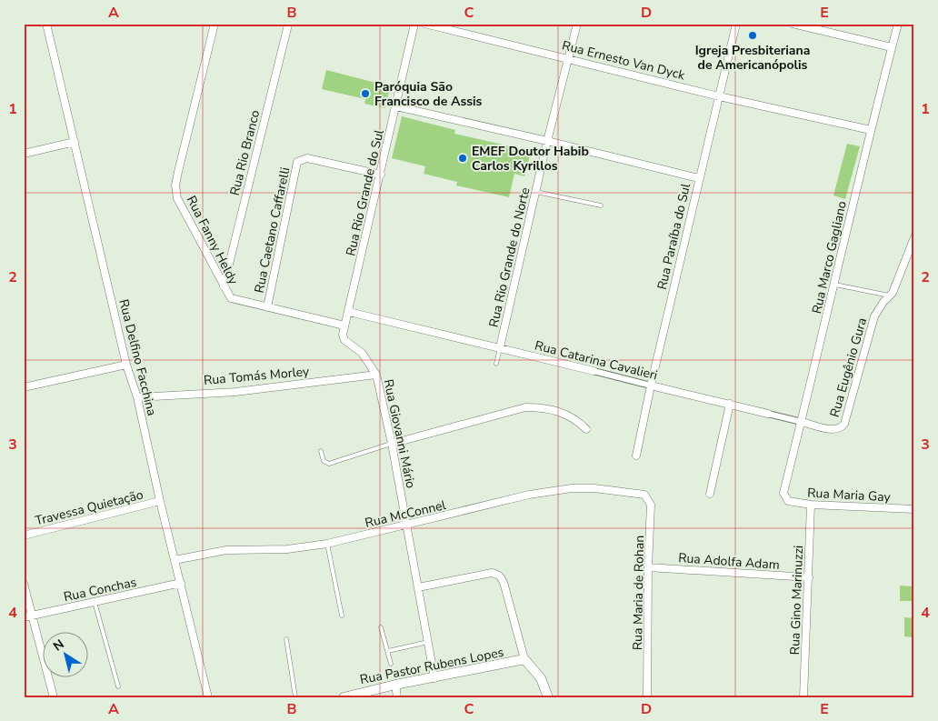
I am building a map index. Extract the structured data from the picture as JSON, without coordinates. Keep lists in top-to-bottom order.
{
  "streets": {
    "street": [
      "Rua Ernesto Van Dyck",
      "Rua Rio Branco",
      "Rua Rio Grande do Sul",
      "Rua Caetano Caffarelli",
      "Rua Paraíba do Sul",
      "Rua Fanny Heldy",
      "Rua Rio Grande do Norte",
      "Rua Marco Gagliano",
      "Rua Delfino Facchina",
      "Rua Catarina Cavalieri",
      "Rua Eugênio Gura",
      "Rua Tomás Morley",
      "Rua Giovanni Mário",
      "Rua Maria Gay",
      "Travessa Quietação",
      "Rua McConnel",
      "Rua Adolfa Adam",
      "Rua Conchas",
      "Rua Maria de Rohan",
      "Rua Gino Marinuzzi",
      "Rua Pastor Rubens Lopes"
    ]
  },
  "crossings": [
    ["Rua Ernesto Van Dyck", "Rua Paraíba do Sul"],
    ["Rua Ernesto Van Dyck", "Rua Rio Grande do Norte"],
    ["Rua Ernesto Van Dyck", "Rua Marco Gagliano"],
    ["Rua Rio Branco", "Rua Fanny Heldy"],
    ["Rua Rio Grande do Sul", "Rua Caetano Caffarelli"],
    ["Rua Rio Grande do Sul", "Rua Fanny Heldy"],
    ["Rua Rio Grande do Sul", "Rua Catarina Cavalieri"],
    ["Rua Rio Grande do Sul", "Rua Giovanni Mário"],
    ["Rua Caetano Caffarelli", "Rua Fanny Heldy"],
    ["Rua Paraíba do Sul", "Rua Catarina Cavalieri"],
    ["Rua Rio Grande do Norte", "Rua Catarina Cavalieri"],
    ["Rua Marco Gagliano", "Rua Catarina Cavalieri"],
    ["Rua Marco Gagliano", "Rua Maria Gay"],
    ["Rua Delfino Facchina", "Rua Tomás Morley"],
    ["Rua Delfino Facchina", "Travessa Quietação"],
    ["Rua Delfino Facchina", "Rua McConnel"],
    ["Rua Delfino Facchina", "Rua Conchas"],
    ["Rua Catarina Cavalieri", "Rua Eugênio Gura"],
    ["Rua Tomás Morley", "Rua Giovanni Mário"],
    ["Rua Giovanni Mário", "Rua McConnel"],
    ["Rua Giovanni Mário", "Rua Pastor Rubens Lopes"],
    ["Rua Maria Gay", "Rua Gino Marinuzzi"],
    ["Rua McConnel", "Rua Maria de Rohan"],
    ["Rua Adolfa Adam", "Rua Maria de Rohan"],
    ["Rua Adolfa Adam", "Rua Gino Marinuzzi"]
  ],
  "places": ["Igreja Presbiteriana de Americanópolis", "Paróquia São Francisco de Assis", "EMEF Doutor Habib Carlos Kyrillos"],
  "north": "top left",
  "grid": {
    "columns": [
      "A",
      "B",
      "C",
      "D",
      "E"
    ],
    "rows": [
      "1",
      "2",
      "3",
      "4"
    ]
  }
}
